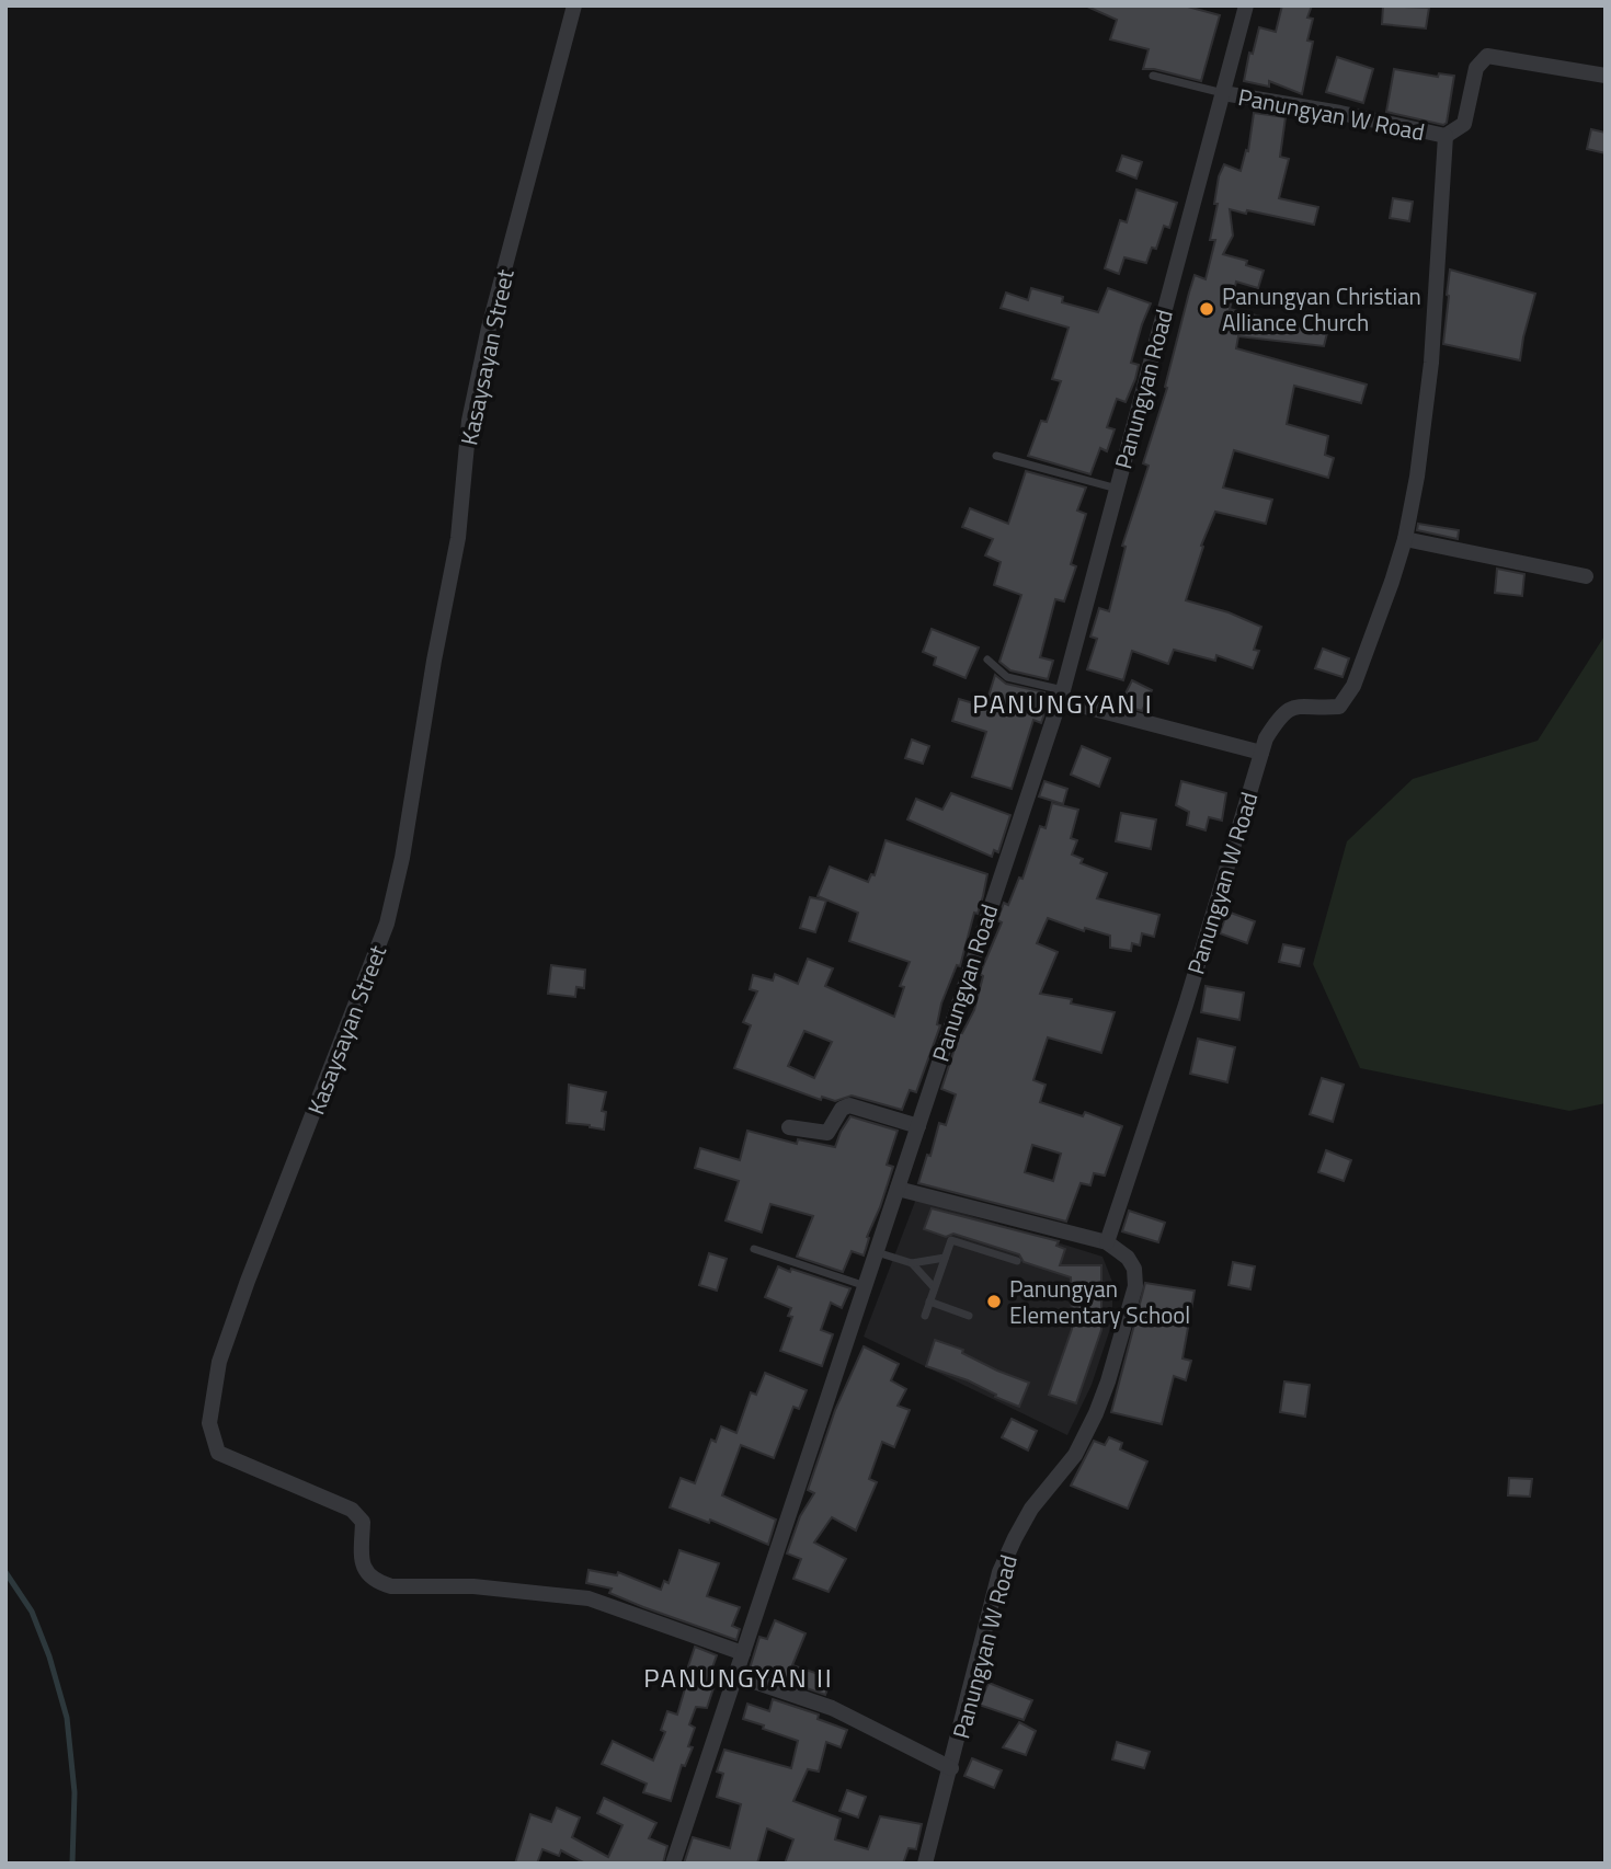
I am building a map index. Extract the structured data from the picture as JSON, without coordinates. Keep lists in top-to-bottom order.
{
  "streets": {
    "street": ["Panungyan W Road", "Kasaysayan Street", "Panungyan Road"]
  },
  "crossings": [
    ["Panungyan W Road", "Panungyan Road"],
    ["Kasaysayan Street", "Panungyan Road"]
  ],
  "districts": ["PANUNGYAN I", "PANUNGYAN II"],
  "places": ["Panungyan Christian Alliance Church", "Panungyan Elementary School"]
}
